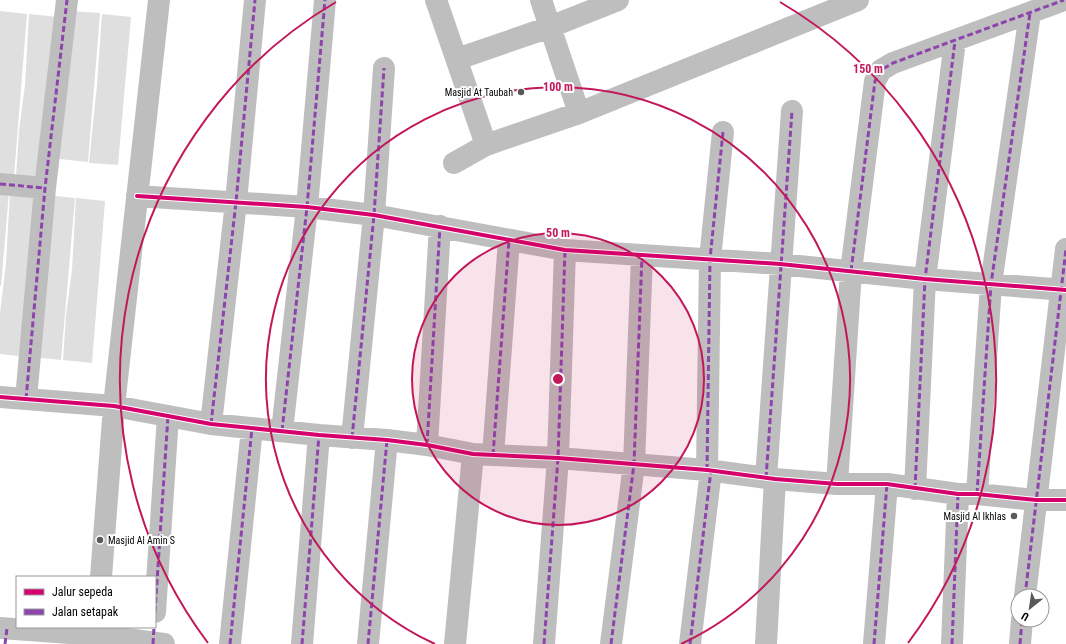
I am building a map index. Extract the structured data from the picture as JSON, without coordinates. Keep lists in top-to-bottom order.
{
  "places": ["Masjid At Taubah", "Masjid Al Ikhlas", "Masjid Al Amin S"],
  "legend": ["Jalur sepeda", "Jalan setapak"],
  "north": "bottom left",
  "rings": ["150 m", "100 m", "50 m"]
}
